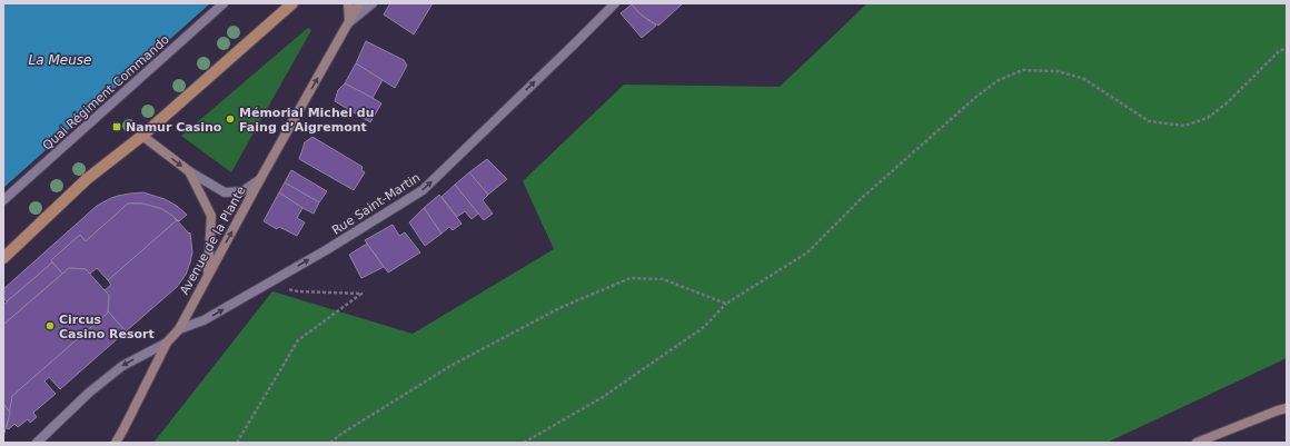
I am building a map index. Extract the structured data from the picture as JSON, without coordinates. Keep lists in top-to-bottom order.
{
  "streets": {
    "main road": ["Avenue de la Plante"],
    "street": ["Quai Régiment Commando", "Rue Saint-Martin"]
  },
  "crossings": [
    ["Rue Saint-Martin", "Avenue de la Plante"]
  ],
  "one_way": ["Rue Saint-Martin"],
  "water": ["La Meuse"],
  "places": {
    "other": ["Mémorial Michel du Faing d’Aigremont", "Circus Casino Resort"],
    "transit": ["Namur Casino"]
  }
}
